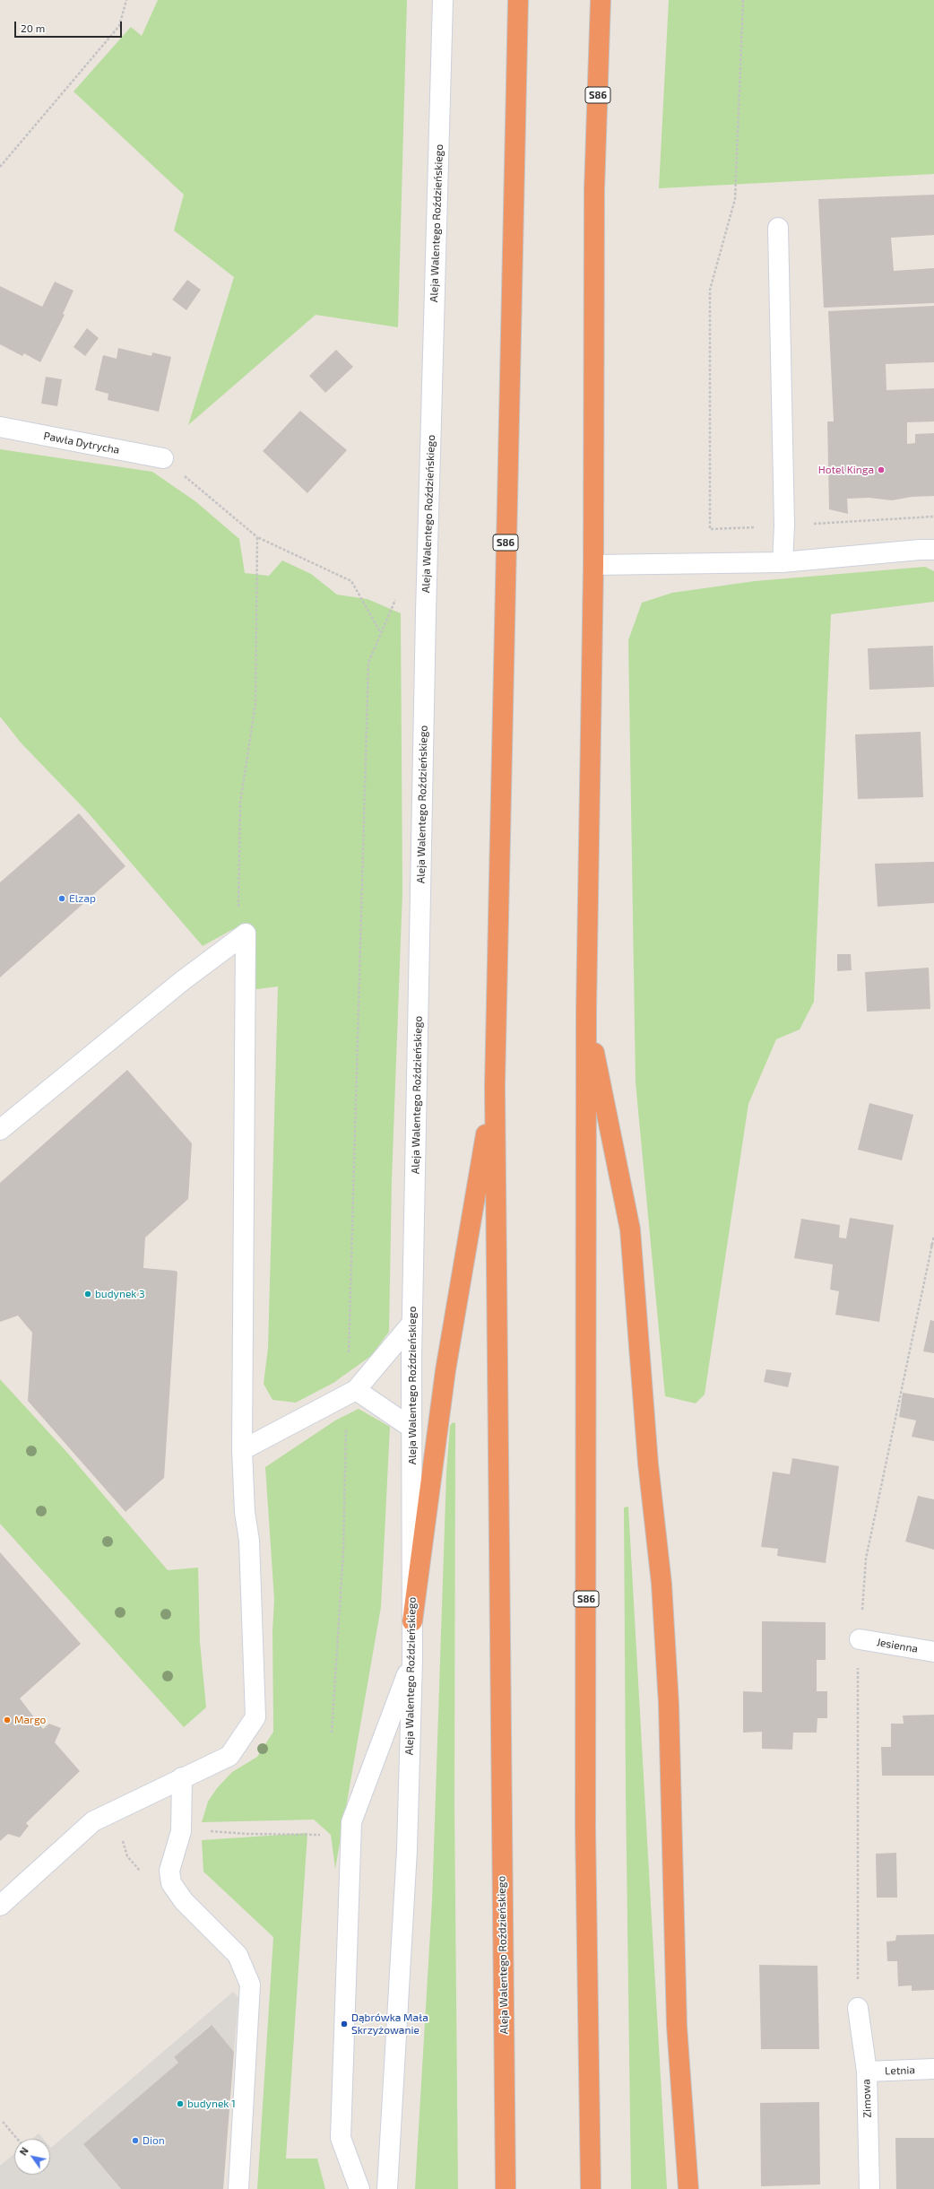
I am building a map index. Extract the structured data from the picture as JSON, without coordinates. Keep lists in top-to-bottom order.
{
  "streets": {
    "highway": ["S86", "Aleja Walentego Roździeńskiego"],
    "street": [
      "Pawła Dytrycha",
      "Jesienna",
      "Letnia",
      "Zimowa"
    ]
  },
  "crossings": [
    ["Letnia", "Zimowa"]
  ],
  "places": [
    "Hotel Kinga",
    "Elzap",
    "budynek 3",
    "Margo",
    "Dąbrówka Mała Skrzyżowanie",
    "budynek 1",
    "Dion"
  ],
  "scale_bar": "20 m",
  "north": "top left"
}
